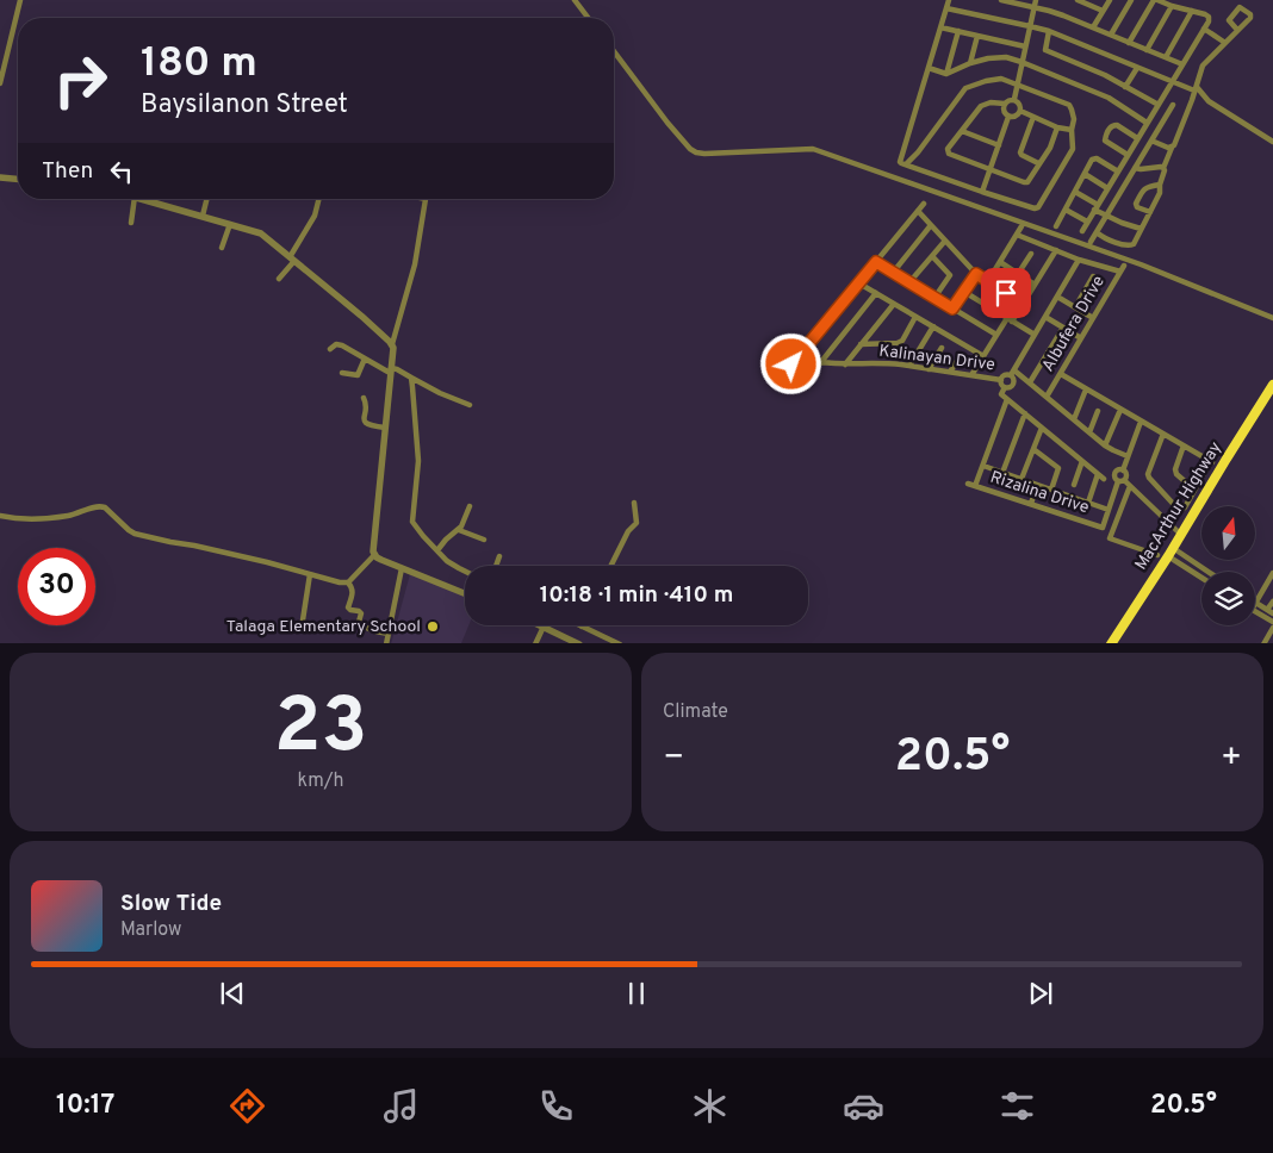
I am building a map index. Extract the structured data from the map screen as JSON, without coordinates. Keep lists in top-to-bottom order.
{
  "streets": {
    "highway": ["MacArthur Highway"],
    "street": ["Albufera Drive", "Kalinayan Drive", "Rizalina Drive"]
  },
  "places": ["Talaga Elementary School"],
  "north": "top",
  "page": {
    "turn": ["180 m", "Baysilanon Street"],
    "then": "Then",
    "limit": "30",
    "trip": "10:18 · 1 min · 410 m",
    "tile": [
      ["23", "km/h"],
      "Climate"
    ],
    "heat": ["−", "20.5°", "+"],
    "song": ["Slow Tide", "Marlow"],
    "tabs": ["10:17", "20.5°"]
  }
}
